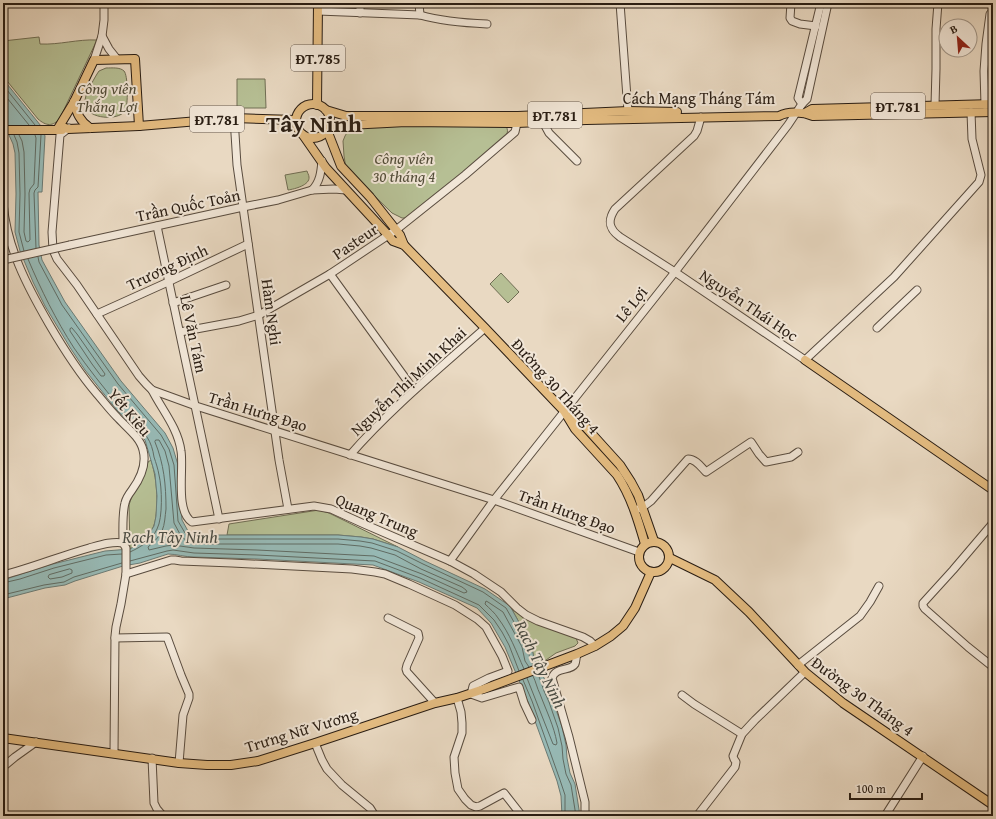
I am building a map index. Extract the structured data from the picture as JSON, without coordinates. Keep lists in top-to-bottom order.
{
  "streets": {
    "main road": [
      "ĐT.785",
      "Cách Mạng Tháng Tám",
      "ĐT.781",
      "Nguyễn Thái Học",
      "Đường 30 Tháng 4",
      "Trần Hưng Đạo",
      "Trưng Nữ Vương"
    ],
    "street": [
      "Trần Quốc Toản",
      "Pasteur",
      "Trương Định",
      "Lê Lợi",
      "Hàm Nghi",
      "Lê Văn Tám",
      "Nguyễn Thị Minh Khai",
      "Yết Kiêu",
      "Quang Trung"
    ]
  },
  "crossings": [
    ["ĐT.785", "Cách Mạng Tháng Tám"],
    ["ĐT.785", "ĐT.781"],
    ["ĐT.785", "Đường 30 Tháng 4"],
    ["Cách Mạng Tháng Tám", "ĐT.781"],
    ["Cách Mạng Tháng Tám", "Pasteur"],
    ["Cách Mạng Tháng Tám", "Lê Lợi"],
    ["Cách Mạng Tháng Tám", "Nguyễn Thái Học"],
    ["Cách Mạng Tháng Tám", "Đường 30 Tháng 4"],
    ["ĐT.781", "Hàm Nghi"],
    ["ĐT.781", "Đường 30 Tháng 4"],
    ["ĐT.781", "Trần Hưng Đạo"],
    ["Trần Quốc Toản", "Hàm Nghi"],
    ["Trần Quốc Toản", "Lê Văn Tám"],
    ["Trần Quốc Toản", "Đường 30 Tháng 4"],
    ["Pasteur", "Hàm Nghi"],
    ["Pasteur", "Lê Văn Tám"],
    ["Pasteur", "Đường 30 Tháng 4"],
    ["Trương Định", "Hàm Nghi"],
    ["Trương Định", "Lê Văn Tám"],
    ["Trương Định", "Trần Hưng Đạo"],
    ["Lê Lợi", "Nguyễn Thái Học"],
    ["Lê Lợi", "Đường 30 Tháng 4"],
    ["Lê Lợi", "Trần Hưng Đạo"],
    ["Lê Lợi", "Quang Trung"],
    ["Hàm Nghi", "Trần Hưng Đạo"],
    ["Hàm Nghi", "Quang Trung"],
    ["Lê Văn Tám", "Trần Hưng Đạo"],
    ["Lê Văn Tám", "Quang Trung"],
    ["Nguyễn Thị Minh Khai", "Đường 30 Tháng 4"],
    ["Nguyễn Thị Minh Khai", "Trần Hưng Đạo"],
    ["Đường 30 Tháng 4", "Trần Hưng Đạo"],
    ["Trần Hưng Đạo", "Quang Trung"],
    ["Yết Kiêu", "Trưng Nữ Vương"]
  ],
  "districts": ["Tây Ninh"],
  "water": ["Rạch Tây Ninh"],
  "parks": ["Công viên Thắng Lợi", "Công viên 30 tháng 4"],
  "scale_bar": "100 m",
  "north": "top left"
}
